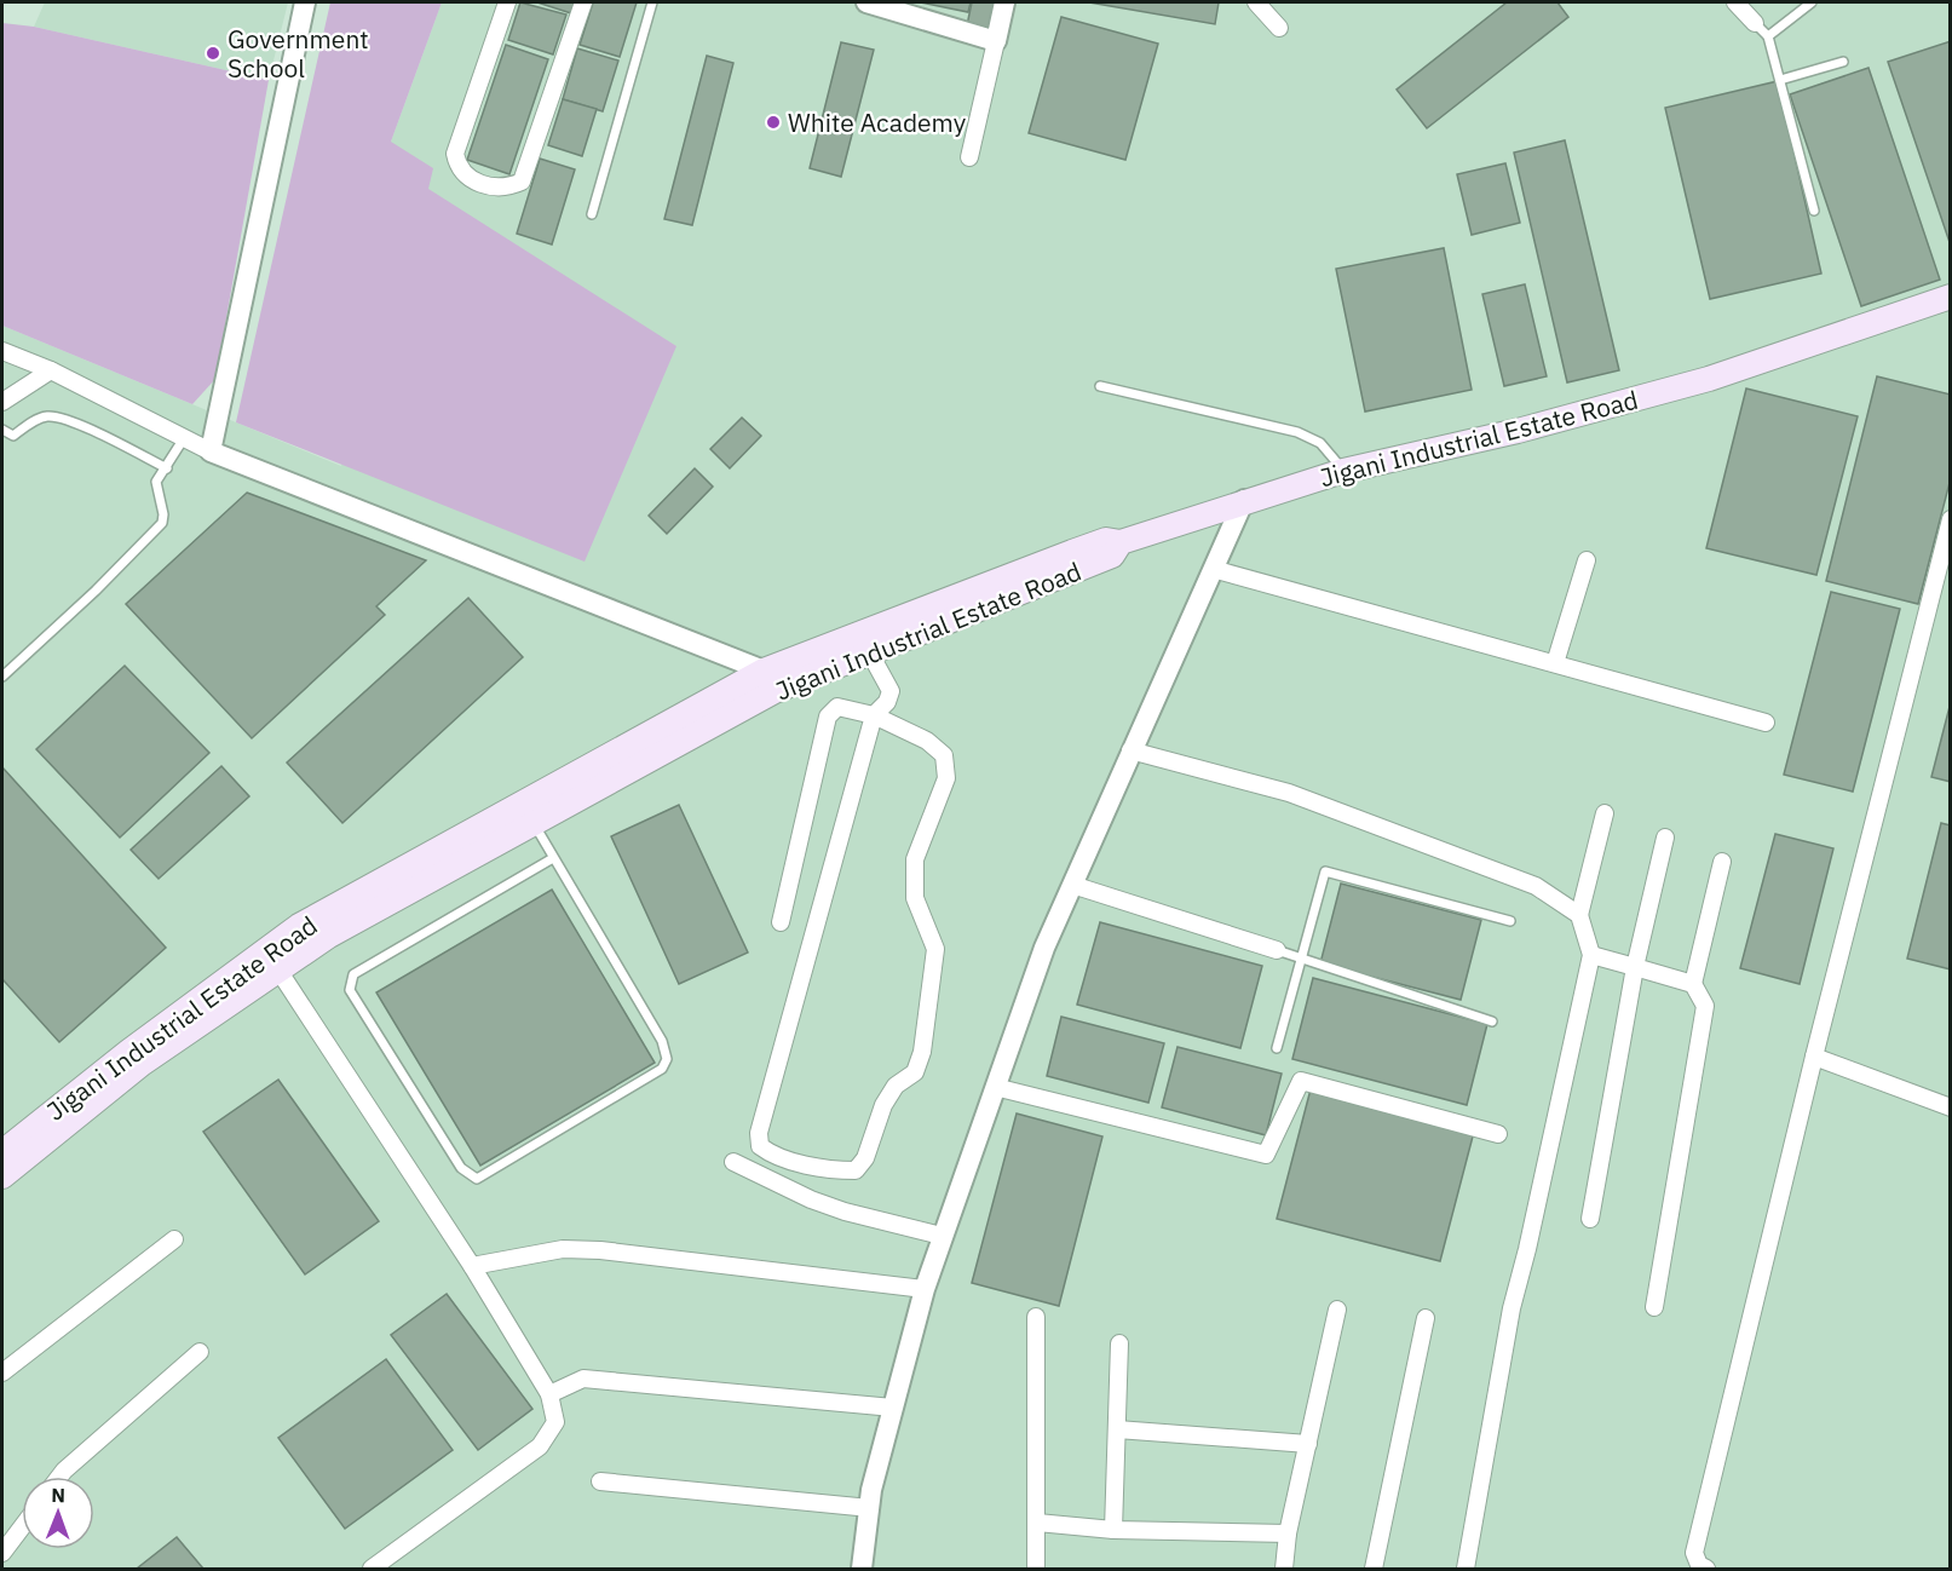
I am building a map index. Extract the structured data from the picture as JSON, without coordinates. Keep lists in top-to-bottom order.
{
  "streets": {
    "main road": ["Jigani Industrial Estate Road"]
  },
  "places": ["Government School", "White Academy"],
  "north": "top"
}
